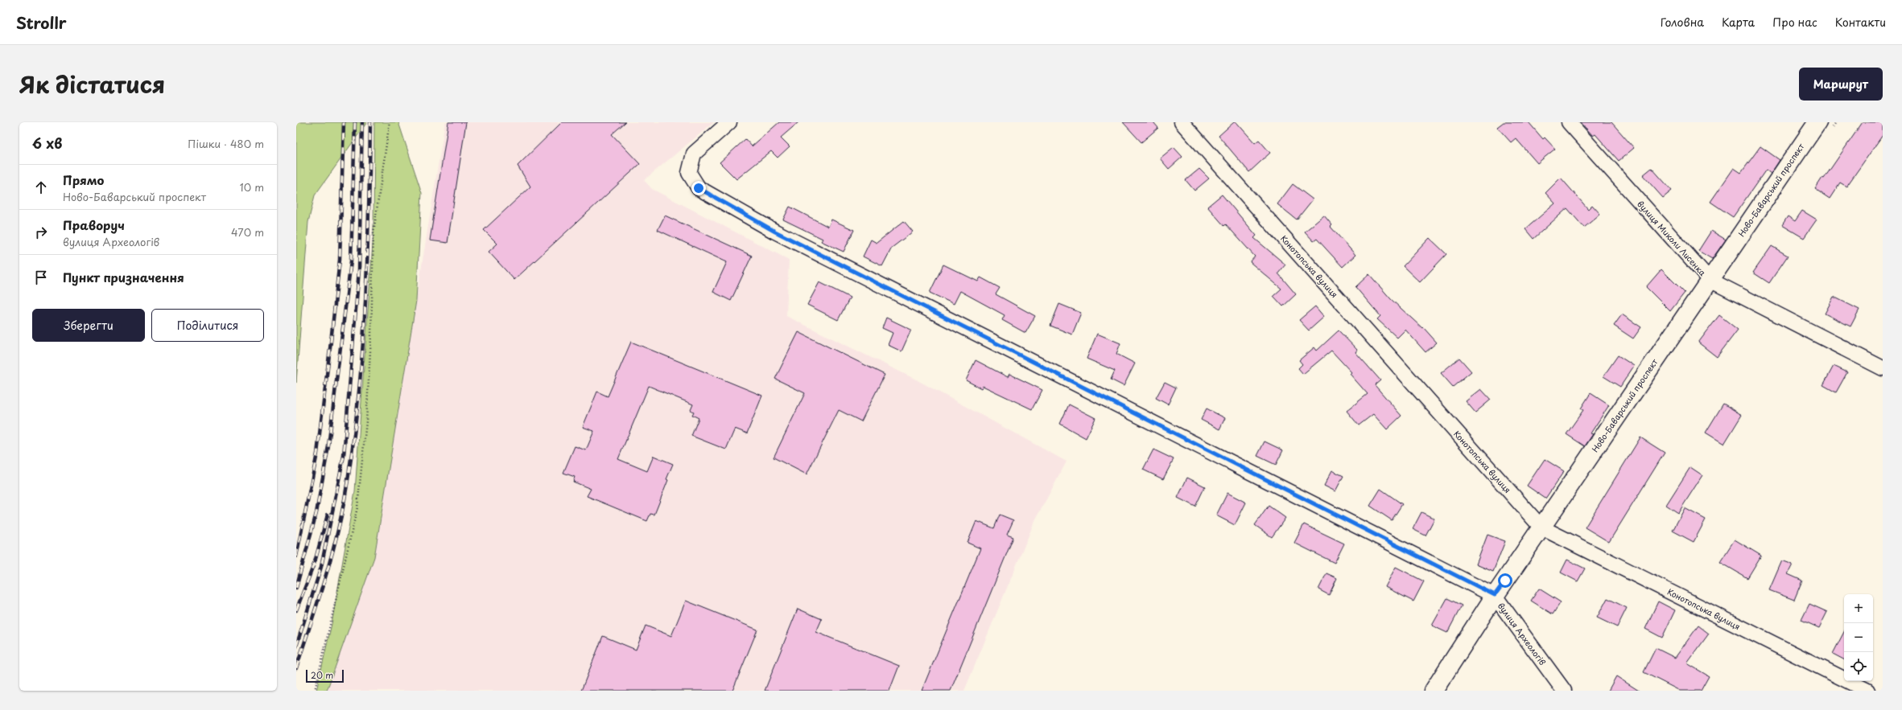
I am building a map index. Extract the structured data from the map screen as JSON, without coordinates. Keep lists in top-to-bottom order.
{
  "streets": {
    "main road": ["Ново-Баварський проспект"],
    "street": ["вулиця Миколи Лисенка", "Конотопська вулиця", "вулиця Археологів"]
  },
  "crossings": [
    ["Ново-Баварський проспект", "вулиця Миколи Лисенка"],
    ["Ново-Баварський проспект", "Конотопська вулиця"],
    ["Ново-Баварський проспект", "вулиця Археологів"]
  ],
  "scale_bar": "20 m",
  "page": {
    "header": "Strollr",
    "nav": [
      "Головна",
      "Карта",
      "Про нас",
      "Контакти"
    ],
    "title": "Як дістатися",
    "buttons": [
      "Маршрут",
      ["Зберегти", "Поділитися"]
    ],
    "heading": ["6 хв", "Пішки · 480 m"],
    "list": [
      ["Прямо", "Ново-Баварський проспект", "10 m"],
      ["Праворуч", "вулиця Археологів", "470 m"],
      "Пункт призначення"
    ],
    "map_buttons": ["+", "−"],
    "scale": "20 m"
  }
}
